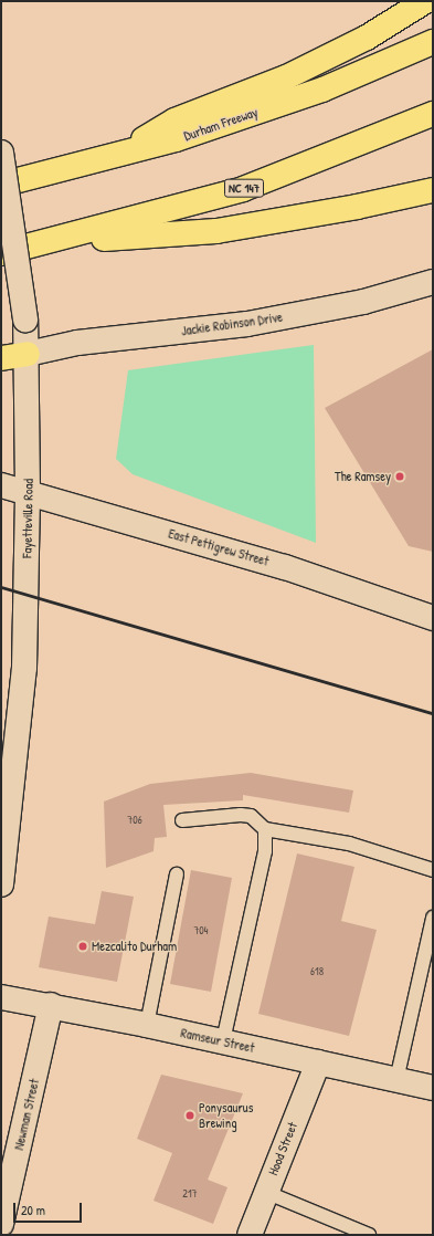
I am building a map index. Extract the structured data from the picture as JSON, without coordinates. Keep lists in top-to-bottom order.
{
  "streets": {
    "highway": ["Durham Freeway", "NC 147"],
    "street": [
      "Jackie Robinson Drive",
      "Fayetteville Road",
      "East Pettigrew Street",
      "Ramseur Street",
      "Newman Street",
      "Hood Street"
    ]
  },
  "crossings": [
    ["Jackie Robinson Drive", "Fayetteville Road"],
    ["Fayetteville Road", "East Pettigrew Street"],
    ["Ramseur Street", "Newman Street"],
    ["Ramseur Street", "Hood Street"]
  ],
  "places": ["The Ramsey", "Mezcalito Durham", "Ponysaurus Brewing"],
  "house_numbers": [
    "706",
    "704",
    "618",
    "217"
  ],
  "scale_bar": "20 m"
}
